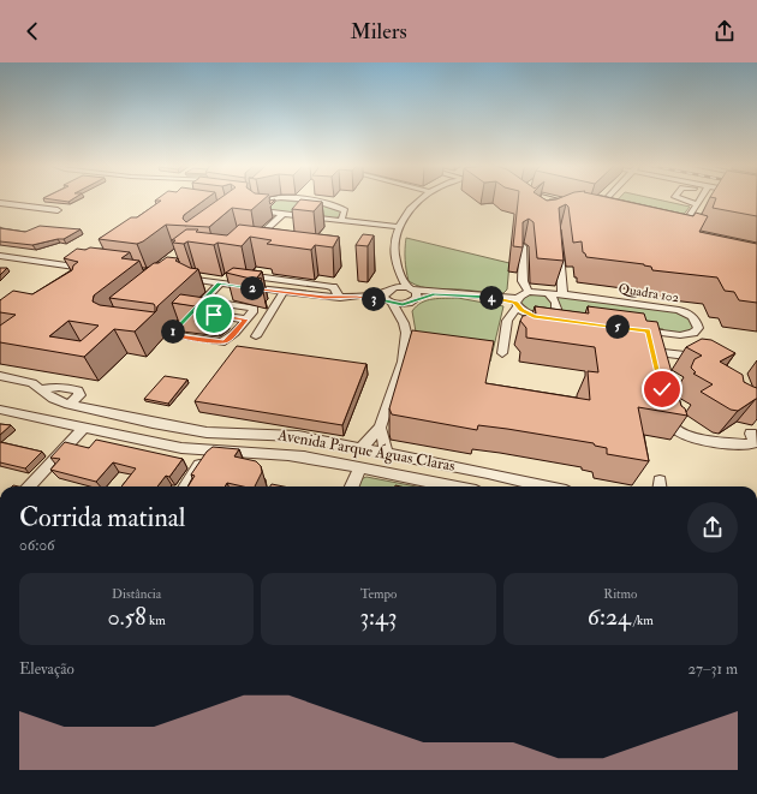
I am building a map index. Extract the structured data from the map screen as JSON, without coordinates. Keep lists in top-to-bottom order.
{
  "streets": {
    "street": ["Quadra 102", "Avenida Parque Águas Claras"]
  },
  "page": {
    "header": "Milers",
    "pins": [
      "2",
      "4",
      "3",
      "5",
      "1"
    ],
    "heading": ["Corrida matinal", "06:06"],
    "stats": [
      ["Distância", "0.58 km"],
      ["Tempo", "3:43"],
      ["Ritmo", "6:24 /km"]
    ],
    "chart": ["Elevação", "27–31 m"]
  }
}
